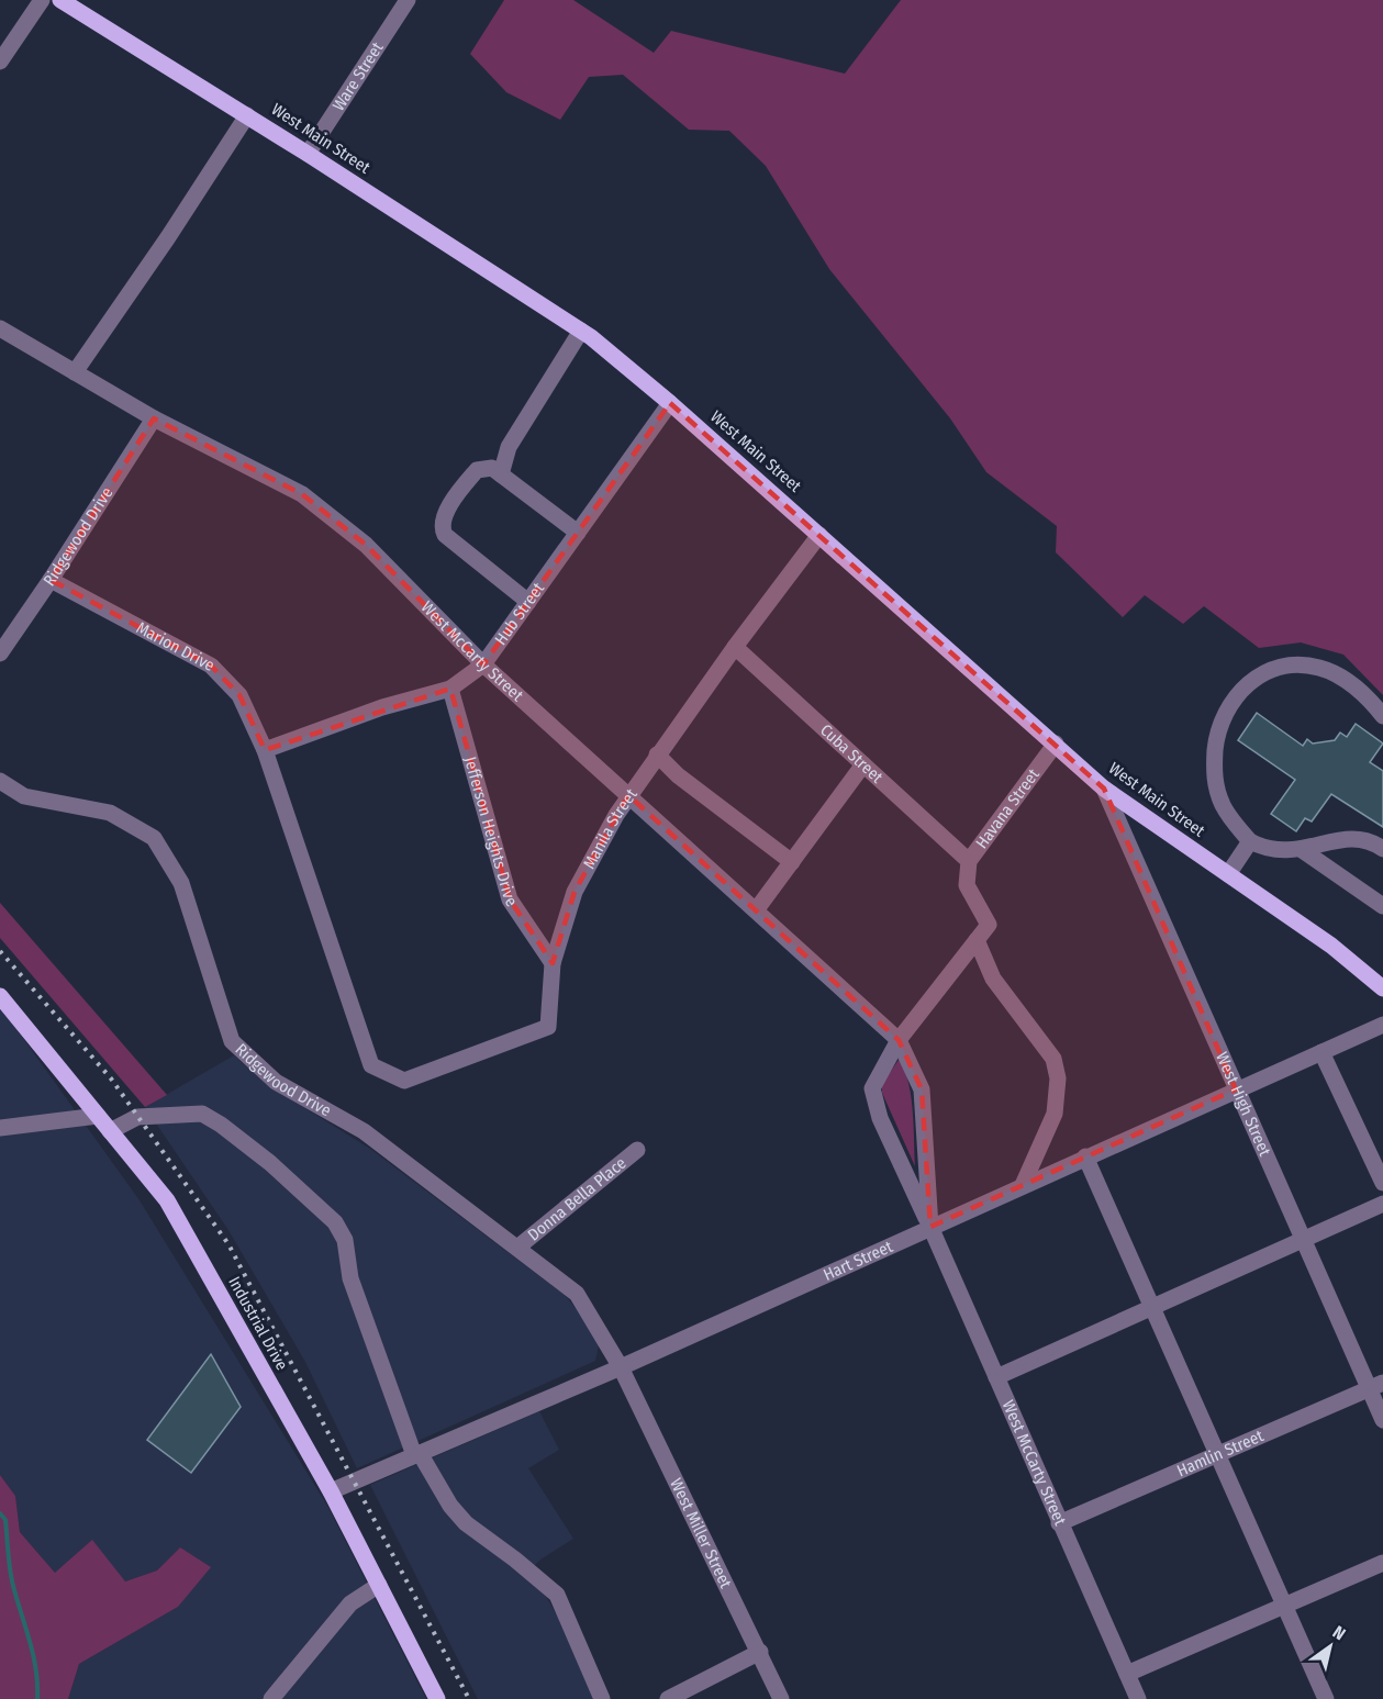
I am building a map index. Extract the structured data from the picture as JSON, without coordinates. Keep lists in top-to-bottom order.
{
  "streets": {
    "main road": ["West Main Street", "Industrial Drive"],
    "street": [
      "Ware Street",
      "Ridgewood Drive",
      "Hub Street",
      "Marion Drive",
      "West McCarty Street",
      "Cuba Street",
      "Havana Street",
      "Jefferson Heights Drive",
      "Manila Street",
      "West High Street",
      "Donna Bella Place",
      "Hart Street",
      "Hamlin Street",
      "West Miller Street"
    ]
  },
  "crossings": [
    ["Ware Street", "West Main Street"],
    ["West Main Street", "Hub Street"],
    ["West Main Street", "Havana Street"],
    ["West Main Street", "Manila Street"],
    ["West Main Street", "West High Street"],
    ["Ridgewood Drive", "Marion Drive"],
    ["Ridgewood Drive", "West McCarty Street"],
    ["Ridgewood Drive", "Donna Bella Place"],
    ["Ridgewood Drive", "Hart Street"],
    ["Ridgewood Drive", "West Miller Street"],
    ["Hub Street", "Marion Drive"],
    ["Hub Street", "West McCarty Street"],
    ["Hub Street", "Jefferson Heights Drive"],
    ["Marion Drive", "Manila Street"],
    ["West McCarty Street", "Havana Street"],
    ["West McCarty Street", "Manila Street"],
    ["West McCarty Street", "Hart Street"],
    ["West McCarty Street", "Hamlin Street"],
    ["Cuba Street", "Havana Street"],
    ["Cuba Street", "Manila Street"],
    ["Jefferson Heights Drive", "Manila Street"],
    ["West High Street", "Hart Street"],
    ["West High Street", "Hamlin Street"],
    ["Hart Street", "Industrial Drive"],
    ["Hart Street", "West Miller Street"]
  ],
  "north": "top right"
}
